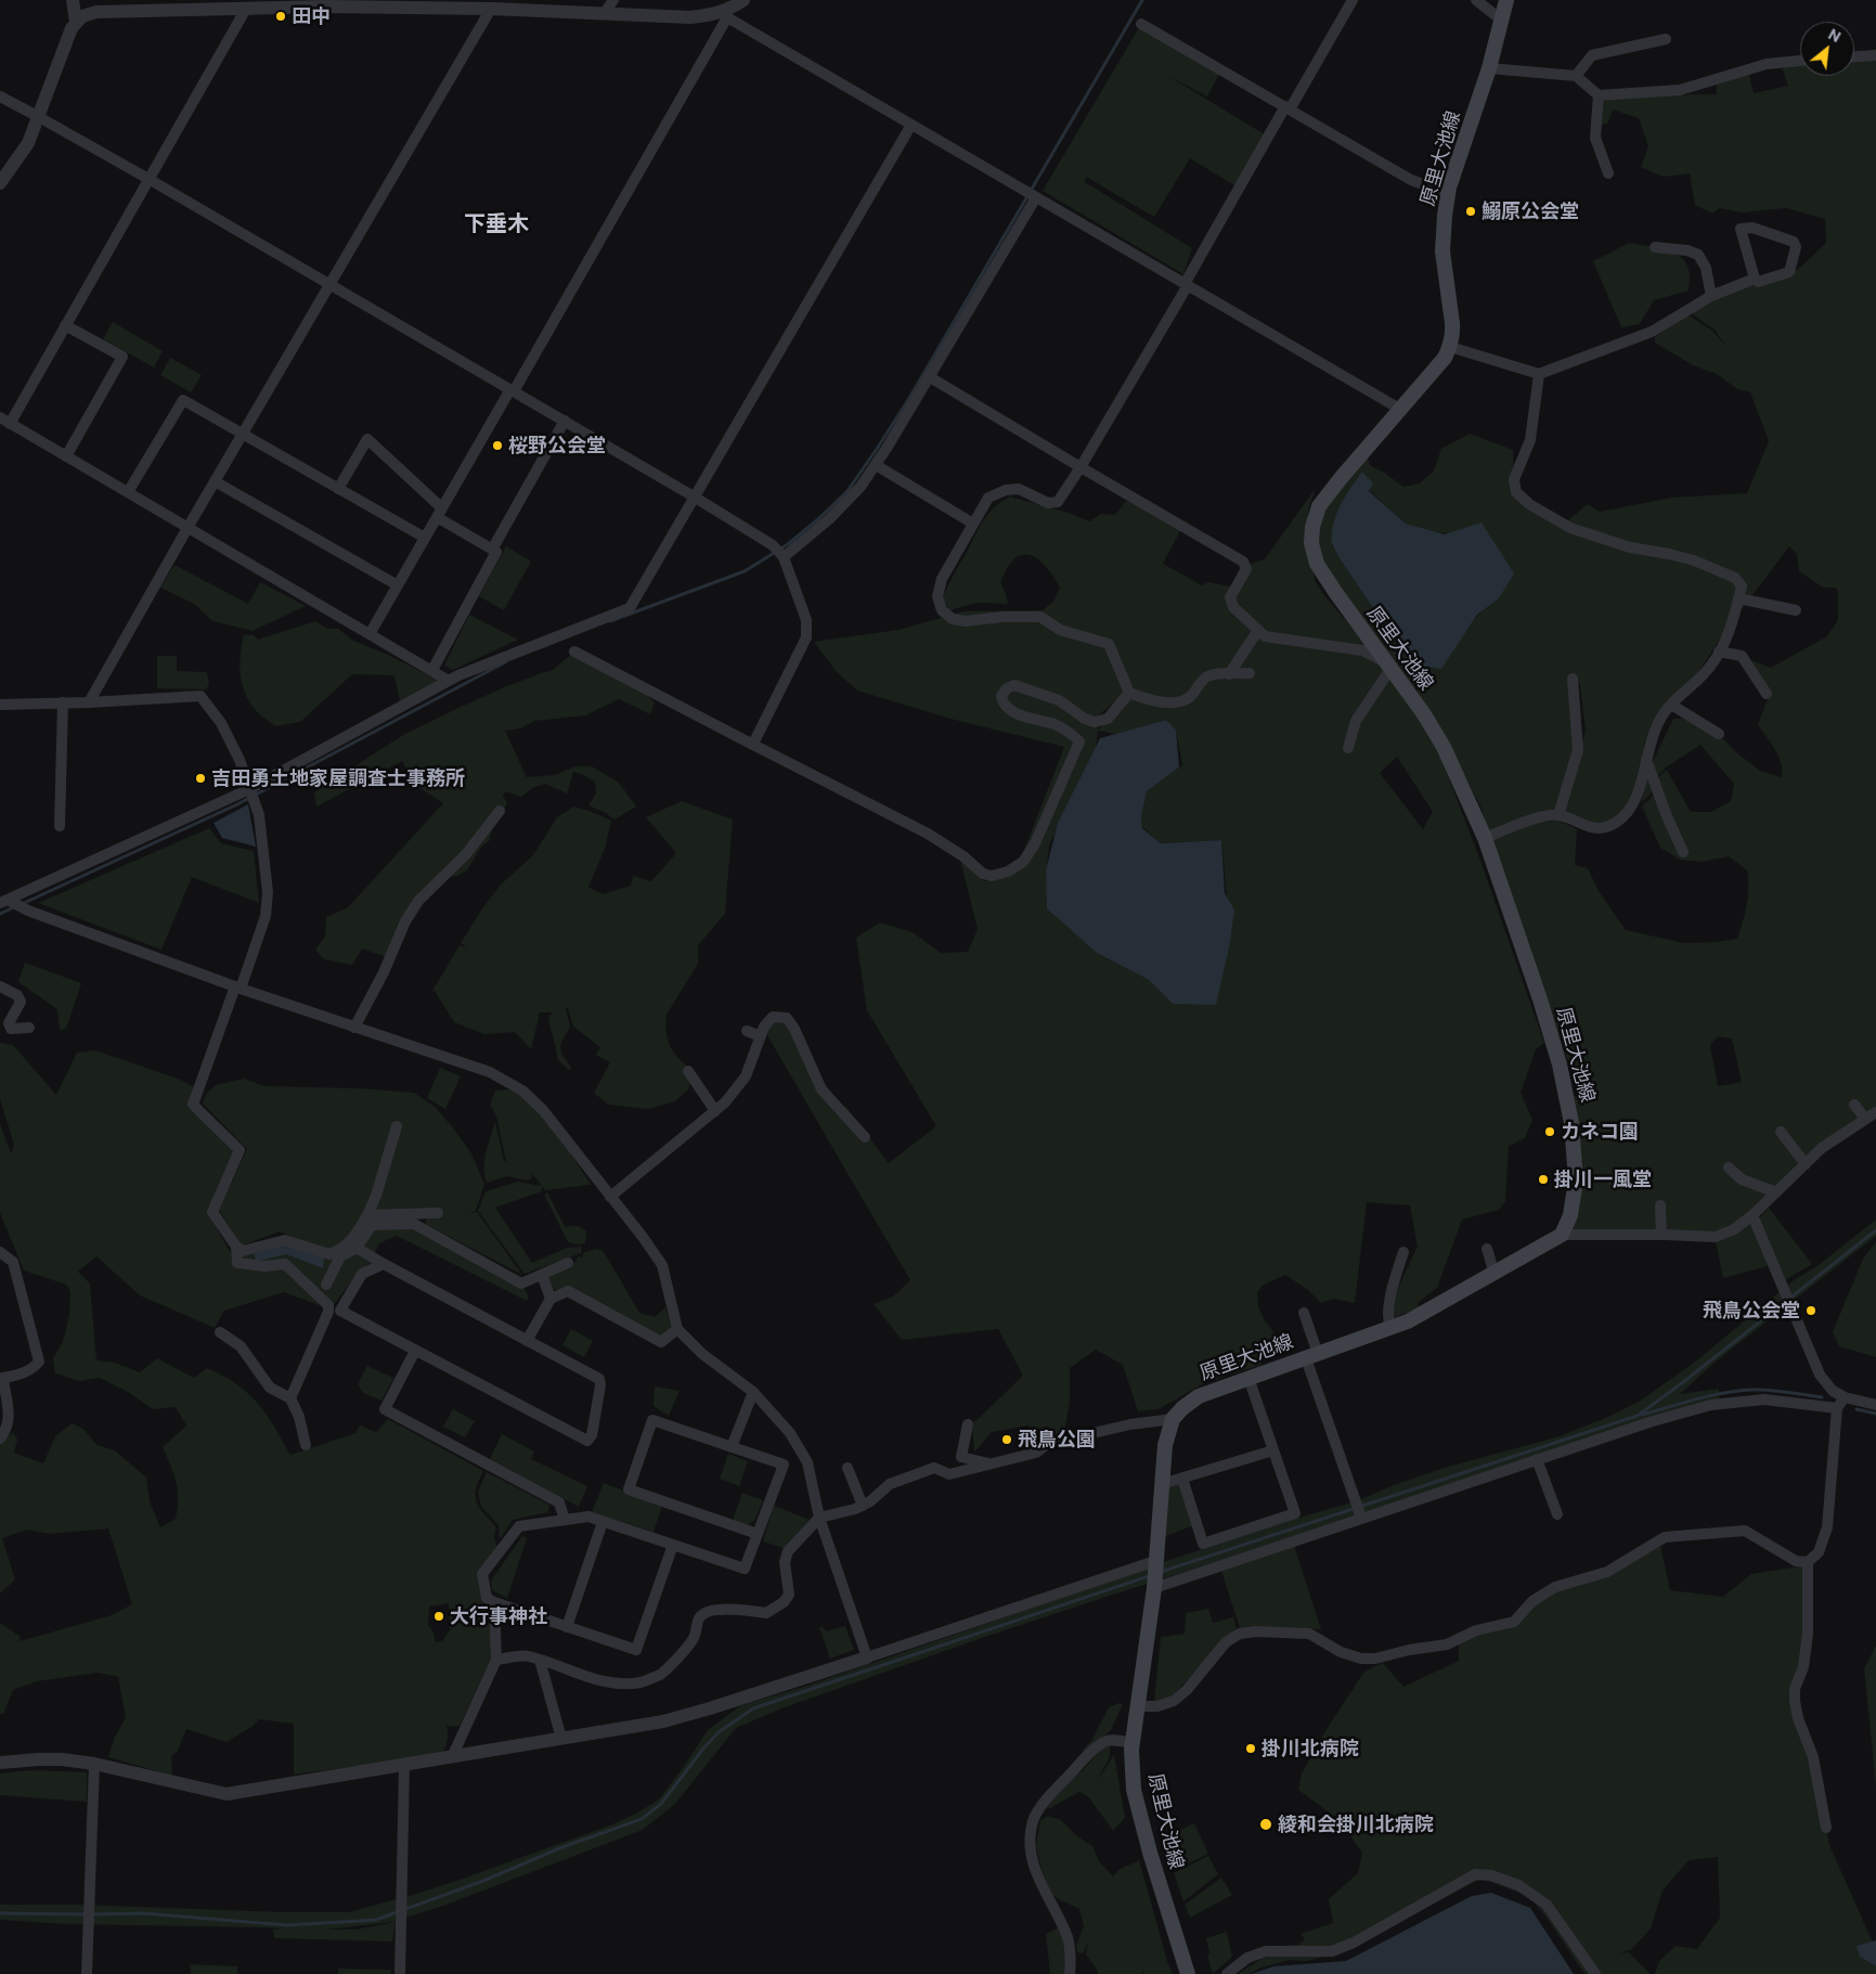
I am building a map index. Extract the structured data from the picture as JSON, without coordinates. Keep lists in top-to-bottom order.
{
  "streets": {
    "main road": ["原里大池線"]
  },
  "districts": ["下垂木"],
  "places": [
    "田中",
    "鰯原公会堂",
    "桜野公会堂",
    "吉田勇土地家屋調査士事務所",
    "カネコ園",
    "掛川一風堂",
    "飛鳥公会堂",
    "飛鳥公園",
    "大行事神社",
    "掛川北病院",
    "綾和会掛川北病院"
  ],
  "north": "top right"
}
